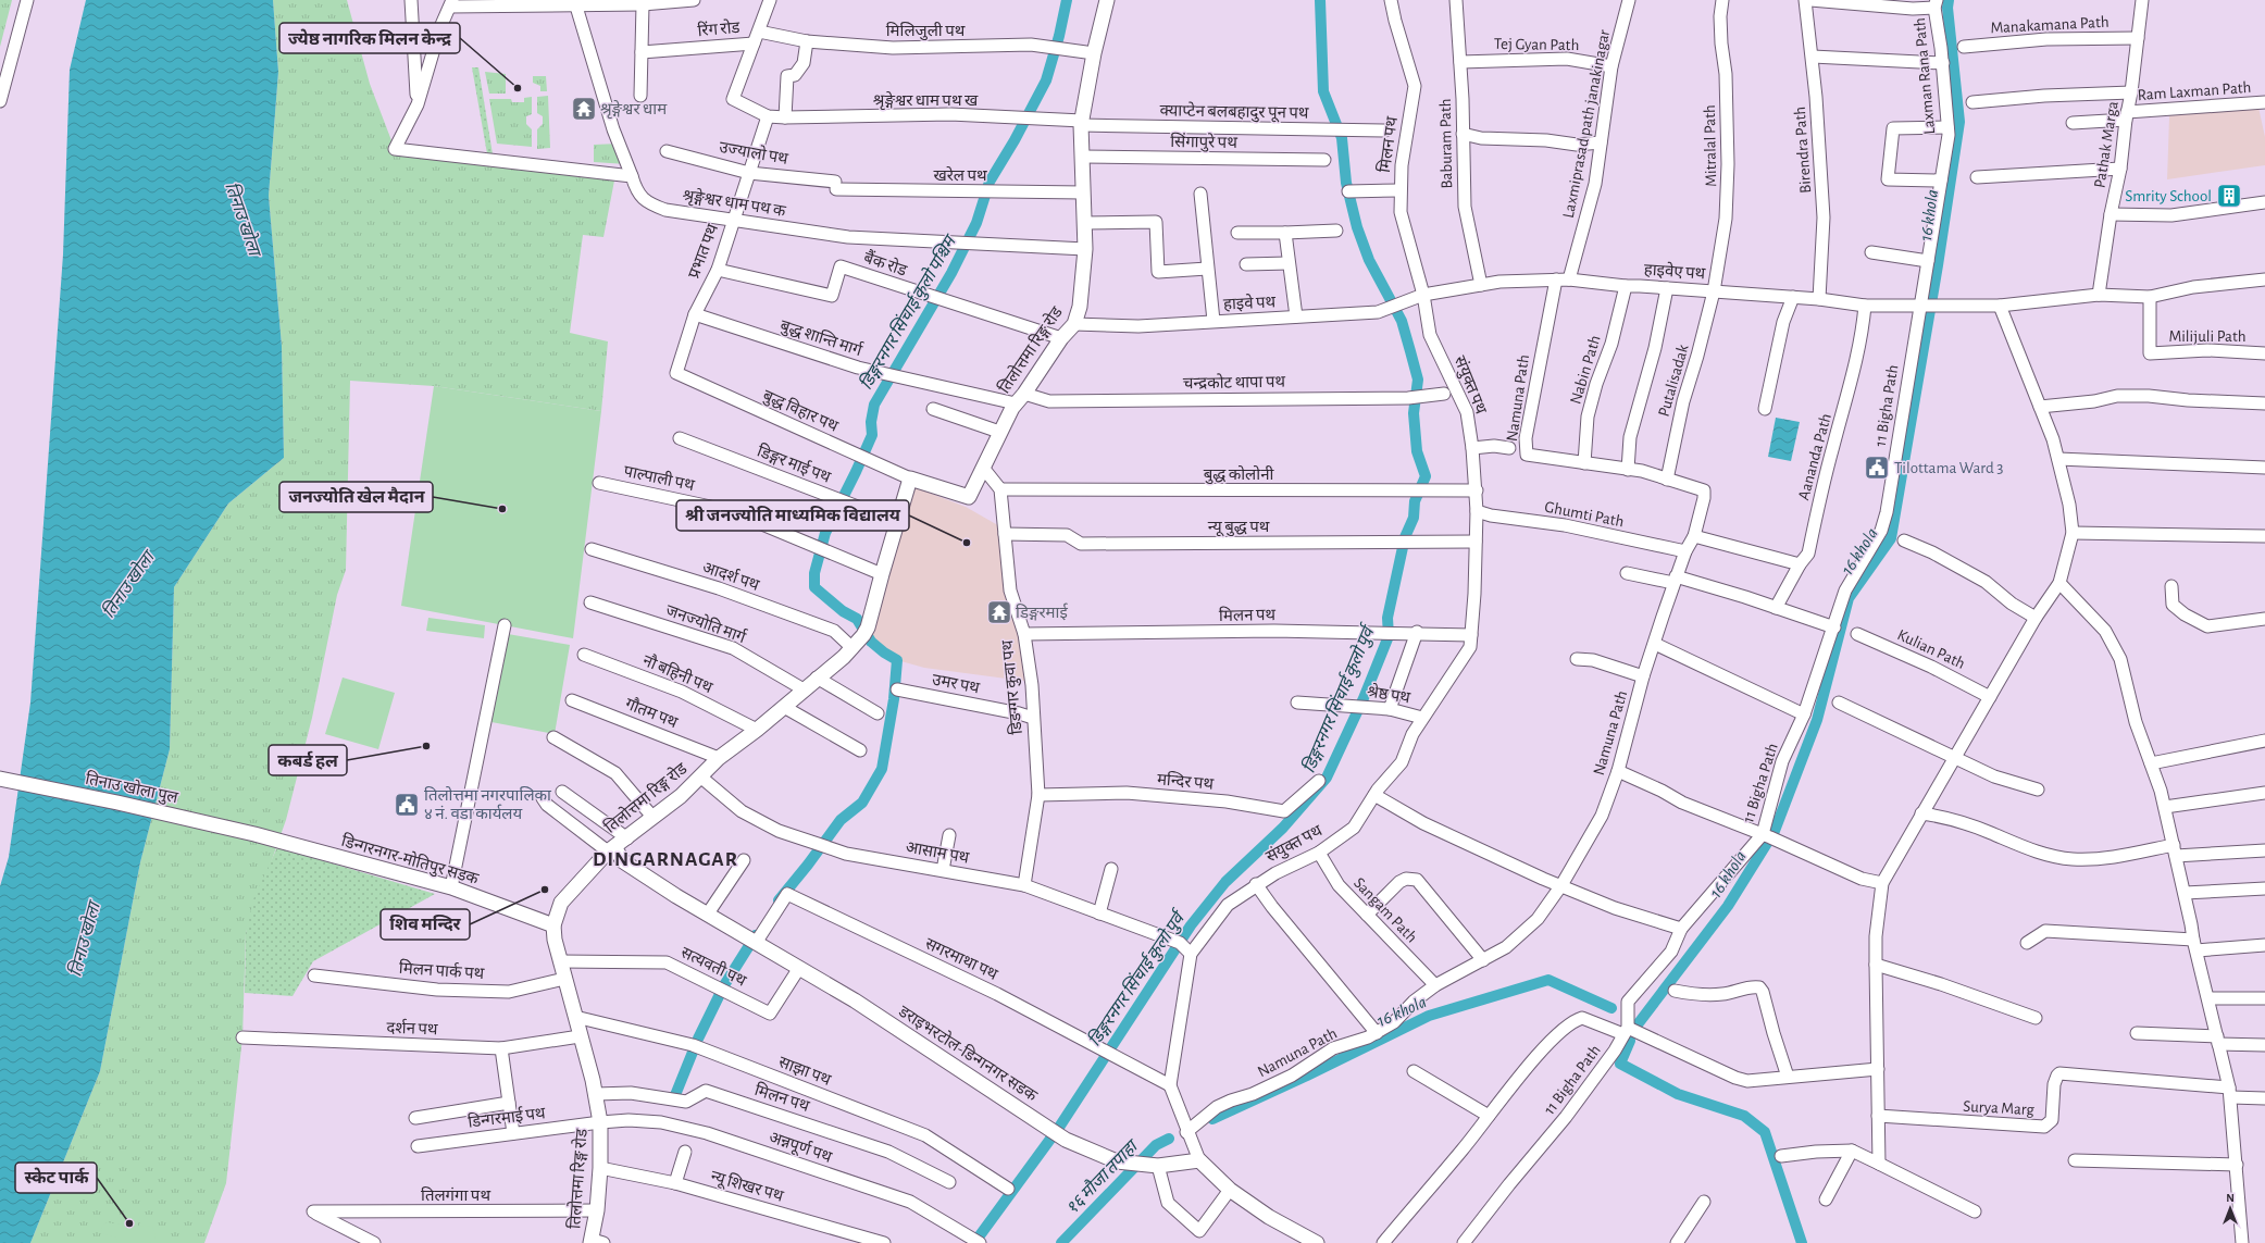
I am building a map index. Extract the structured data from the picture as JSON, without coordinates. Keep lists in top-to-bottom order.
{
  "streets": {
    "street": [
      "Manakamana Path",
      "रिंग रोड",
      "मिलिजुली पथ",
      "Tej Gyan Path",
      "Laxman Rana Path",
      "Ram Laxman Path",
      "श्रृङ्गेश्वर धाम पथ ख",
      "क्याप्टेन बलबहादुर पून पथ",
      "Laxmiprasad path janakinagar",
      "सिंगापुरे पथ",
      "Baburam Path",
      "मिलन पथ",
      "Pathak Marga",
      "Mitralal Path",
      "Birendra Path",
      "उज्यालो पथ",
      "खरेल पथ",
      "श्रृङ्गेश्वर धाम पथ क",
      "प्रभात पथ",
      "बैंक रोड",
      "हाइवेए पथ",
      "हाइवे पथ",
      "Milijuli Path",
      "बुद्ध शान्ति मार्ग",
      "तिलोत्तमा रिङ्ग रोड",
      "Nabin Path",
      "Putalisadak",
      "चन्द्रकोट थापा पथ",
      "संयुक्त पथ",
      "Namuna Path",
      "11 Bigha Path",
      "बुद्ध विहार पथ",
      "Aananda Path",
      "डिङ्गर माई पथ",
      "बुद्ध कोलोनी",
      "पाल्पाली पथ",
      "Ghumti Path",
      "न्यू बुद्ध पथ",
      "आदर्श पथ",
      "जनज्योति मार्ग",
      "Kulian Path",
      "नौ बहिनी पथ",
      "उमर पथ",
      "डिङग्गर कुवा पथ",
      "श्रेष्ठ पथ",
      "गौतम पथ",
      "मन्दिर पथ",
      "तिनाउ खोला पुल",
      "आसाम पथ",
      "डिन्गरनगर-मोतिपुर सडक",
      "Sangam Path",
      "सगरमाथा पथ",
      "सत्यवती पथ",
      "मिलन पार्क पथ",
      "दर्शन पथ",
      "डराइभरटोल-डिन्गनगर सडक",
      "साझा पथ",
      "Surya Marg",
      "डिन्गरमाई पथ",
      "अन्नपूर्ण पथ",
      "न्यू शिखर पथ",
      "तिलगंगा पथ"
    ]
  },
  "crossings": [
    ["Manakamana Path", "Pathak Marga"],
    ["रिंग रोड", "मिलिजुली पथ"],
    ["मिलिजुली पथ", "तिलोत्तमा रिङ्ग रोड"],
    ["Tej Gyan Path", "Laxmiprasad path janakinagar"],
    ["Tej Gyan Path", "Baburam Path"],
    ["Laxman Rana Path", "हाइवेए पथ"],
    ["Laxman Rana Path", "11 Bigha Path"],
    ["Ram Laxman Path", "Pathak Marga"],
    ["श्रृङ्गेश्वर धाम पथ ख", "क्याप्टेन बलबहादुर पून पथ"],
    ["श्रृङ्गेश्वर धाम पथ ख", "प्रभात पथ"],
    ["श्रृङ्गेश्वर धाम पथ ख", "तिलोत्तमा रिङ्ग रोड"],
    ["क्याप्टेन बलबहादुर पून पथ", "तिलोत्तमा रिङ्ग रोड"],
    ["Laxmiprasad path janakinagar", "हाइवेए पथ"],
    ["सिंगापुरे पथ", "तिलोत्तमा रिङ्ग रोड"],
    ["Baburam Path", "हाइवेए पथ"],
    ["मिलन पथ", "हाइवेए पथ"],
    ["मिलन पथ", "हाइवे पथ"],
    ["मिलन पथ", "तिलोत्तमा रिङ्ग रोड"],
    ["मिलन पथ", "संयुक्त पथ"],
    ["मिलन पथ", "डिङग्गर कुवा पथ"],
    ["Pathak Marga", "हाइवेए पथ"],
    ["Mitralal Path", "हाइवेए पथ"],
    ["Mitralal Path", "Putalisadak"],
    ["Birendra Path", "हाइवेए पथ"],
    ["उज्यालो पथ", "खरेल पथ"],
    ["उज्यालो पथ", "प्रभात पथ"],
    ["खरेल पथ", "तिलोत्तमा रिङ्ग रोड"],
    ["श्रृङ्गेश्वर धाम पथ क", "प्रभात पथ"],
    ["श्रृङ्गेश्वर धाम पथ क", "तिलोत्तमा रिङ्ग रोड"],
    ["प्रभात पथ", "बैंक रोड"],
    ["प्रभात पथ", "बुद्ध शान्ति मार्ग"],
    ["प्रभात पथ", "बुद्ध विहार पथ"],
    ["बैंक रोड", "तिलोत्तमा रिङ्ग रोड"],
    ["हाइवेए पथ", "हाइवे पथ"],
    ["हाइवेए पथ", "Milijuli Path"],
    ["हाइवेए पथ", "Nabin Path"],
    ["हाइवेए पथ", "Putalisadak"],
    ["हाइवेए पथ", "संयुक्त पथ"],
    ["हाइवेए पथ", "Namuna Path"],
    ["हाइवेए पथ", "11 Bigha Path"],
    ["हाइवेए पथ", "Aananda Path"],
    ["हाइवे पथ", "तिलोत्तमा रिङ्ग रोड"],
    ["हाइवे पथ", "संयुक्त पथ"],
    ["बुद्ध शान्ति मार्ग", "तिलोत्तमा रिङ्ग रोड"],
    ["बुद्ध शान्ति मार्ग", "चन्द्रकोट थापा पथ"],
    ["तिलोत्तमा रिङ्ग रोड", "चन्द्रकोट थापा पथ"],
    ["तिलोत्तमा रिङ्ग रोड", "बुद्ध विहार पथ"],
    ["तिलोत्तमा रिङ्ग रोड", "डिङ्गर माई पथ"],
    ["तिलोत्तमा रिङ्ग रोड", "पाल्पाली पथ"],
    ["तिलोत्तमा रिङ्ग रोड", "आदर्श पथ"],
    ["तिलोत्तमा रिङ्ग रोड", "जनज्योति मार्ग"],
    ["तिलोत्तमा रिङ्ग रोड", "नौ बहिनी पथ"],
    ["तिलोत्तमा रिङ्ग रोड", "गौतम पथ"],
    ["तिलोत्तमा रिङ्ग रोड", "आसाम पथ"],
    ["तिलोत्तमा रिङ्ग रोड", "डिन्गरनगर-मोतिपुर सडक"],
    ["तिलोत्तमा रिङ्ग रोड", "सत्यवती पथ"],
    ["तिलोत्तमा रिङ्ग रोड", "मिलन पार्क पथ"],
    ["तिलोत्तमा रिङ्ग रोड", "दर्शन पथ"],
    ["तिलोत्तमा रिङ्ग रोड", "डराइभरटोल-डिन्गनगर सडक"],
    ["तिलोत्तमा रिङ्ग रोड", "साझा पथ"],
    ["तिलोत्तमा रिङ्ग रोड", "डिन्गरमाई पथ"],
    ["तिलोत्तमा रिङ्ग रोड", "अन्नपूर्ण पथ"],
    ["तिलोत्तमा रिङ्ग रोड", "न्यू शिखर पथ"],
    ["तिलोत्तमा रिङ्ग रोड", "तिलगंगा पथ"],
    ["Nabin Path", "Namuna Path"],
    ["Putalisadak", "Namuna Path"],
    ["संयुक्त पथ", "Namuna Path"],
    ["संयुक्त पथ", "बुद्ध कोलोनी"],
    ["संयुक्त पथ", "Ghumti Path"],
    ["संयुक्त पथ", "न्यू बुद्ध पथ"],
    ["संयुक्त पथ", "श्रेष्ठ पथ"],
    ["संयुक्त पथ", "आसाम पथ"],
    ["संयुक्त पथ", "Sangam Path"],
    ["संयुक्त पथ", "सगरमाथा पथ"],
    ["संयुक्त पथ", "डराइभरटोल-डिन्गनगर सडक"],
    ["Namuna Path", "Ghumti Path"],
    ["Namuna Path", "Sangam Path"],
    ["बुद्ध कोलोनी", "डिङग्गर कुवा पथ"],
    ["न्यू बुद्ध पथ", "डिङग्गर कुवा पथ"],
    ["उमर पथ", "डिङग्गर कुवा पथ"],
    ["डिङग्गर कुवा पथ", "मन्दिर पथ"],
    ["डिङग्गर कुवा पथ", "आसाम पथ"],
    ["तिनाउ खोला पुल", "डिन्गरनगर-मोतिपुर सडक"],
    ["सगरमाथा पथ", "डराइभरटोल-डिन्गनगर सडक"],
    ["सत्यवती पथ", "डराइभरटोल-डिन्गनगर सडक"],
    ["डिन्गरमाई पथ", "अन्नपूर्ण पथ"]
  ],
  "districts": ["DINGARNAGAR"],
  "water": [
    "16 khola",
    "तिनाउ खोला",
    "डिङ्गरनगर सिंचाई कुलो पश्चिम",
    "डिङ्गरनगर सिंचाई कुलो पुर्व",
    "१६ मौजा तपाहा"
  ],
  "places": {
    "other": [
      "ज्येष्ठ नागरिक मिलन केन्द्र",
      "जनज्योति खेल मैदान",
      "श्री जनज्योति माध्यमिक विद्यालय",
      "कबर्ड हल",
      "शिव मन्दिर",
      "स्केट पार्क"
    ],
    "temple": ["श्रृङ्गेश्वर धाम", "डिङ्गरमाई"],
    "building": ["Smrity School"],
    "public building": ["Tilottama Ward 3", "तिलोत्तमा नगरपालिका ४ नं. वडा कार्यलय"]
  },
  "north": "top"
}
